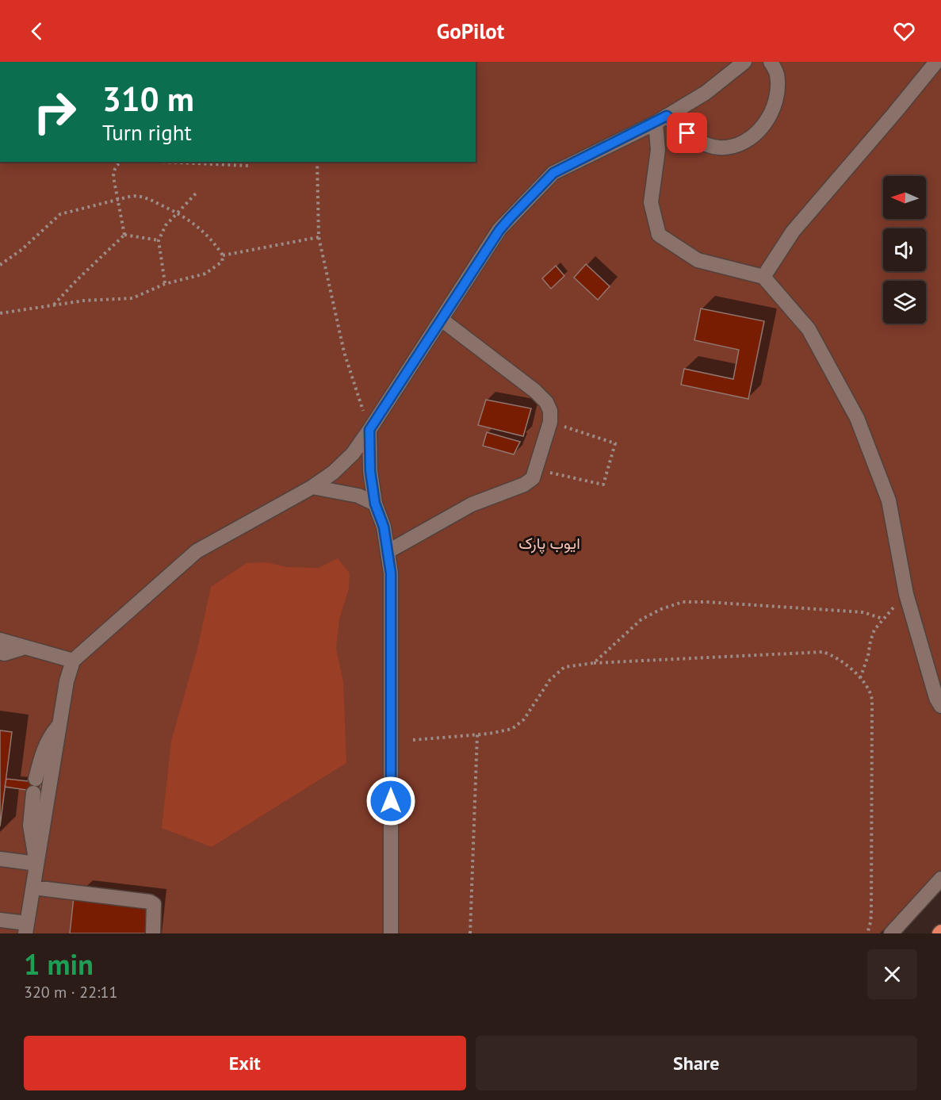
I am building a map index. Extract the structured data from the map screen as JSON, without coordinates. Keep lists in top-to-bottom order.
{
  "parks": ["ایوب پارک"],
  "north": "left",
  "page": {
    "header": "GoPilot",
    "turn": ["310 m", "Turn right"],
    "heading": ["1 min", "320 m · 22:11"],
    "buttons": ["Exit", "Share"]
  }
}
